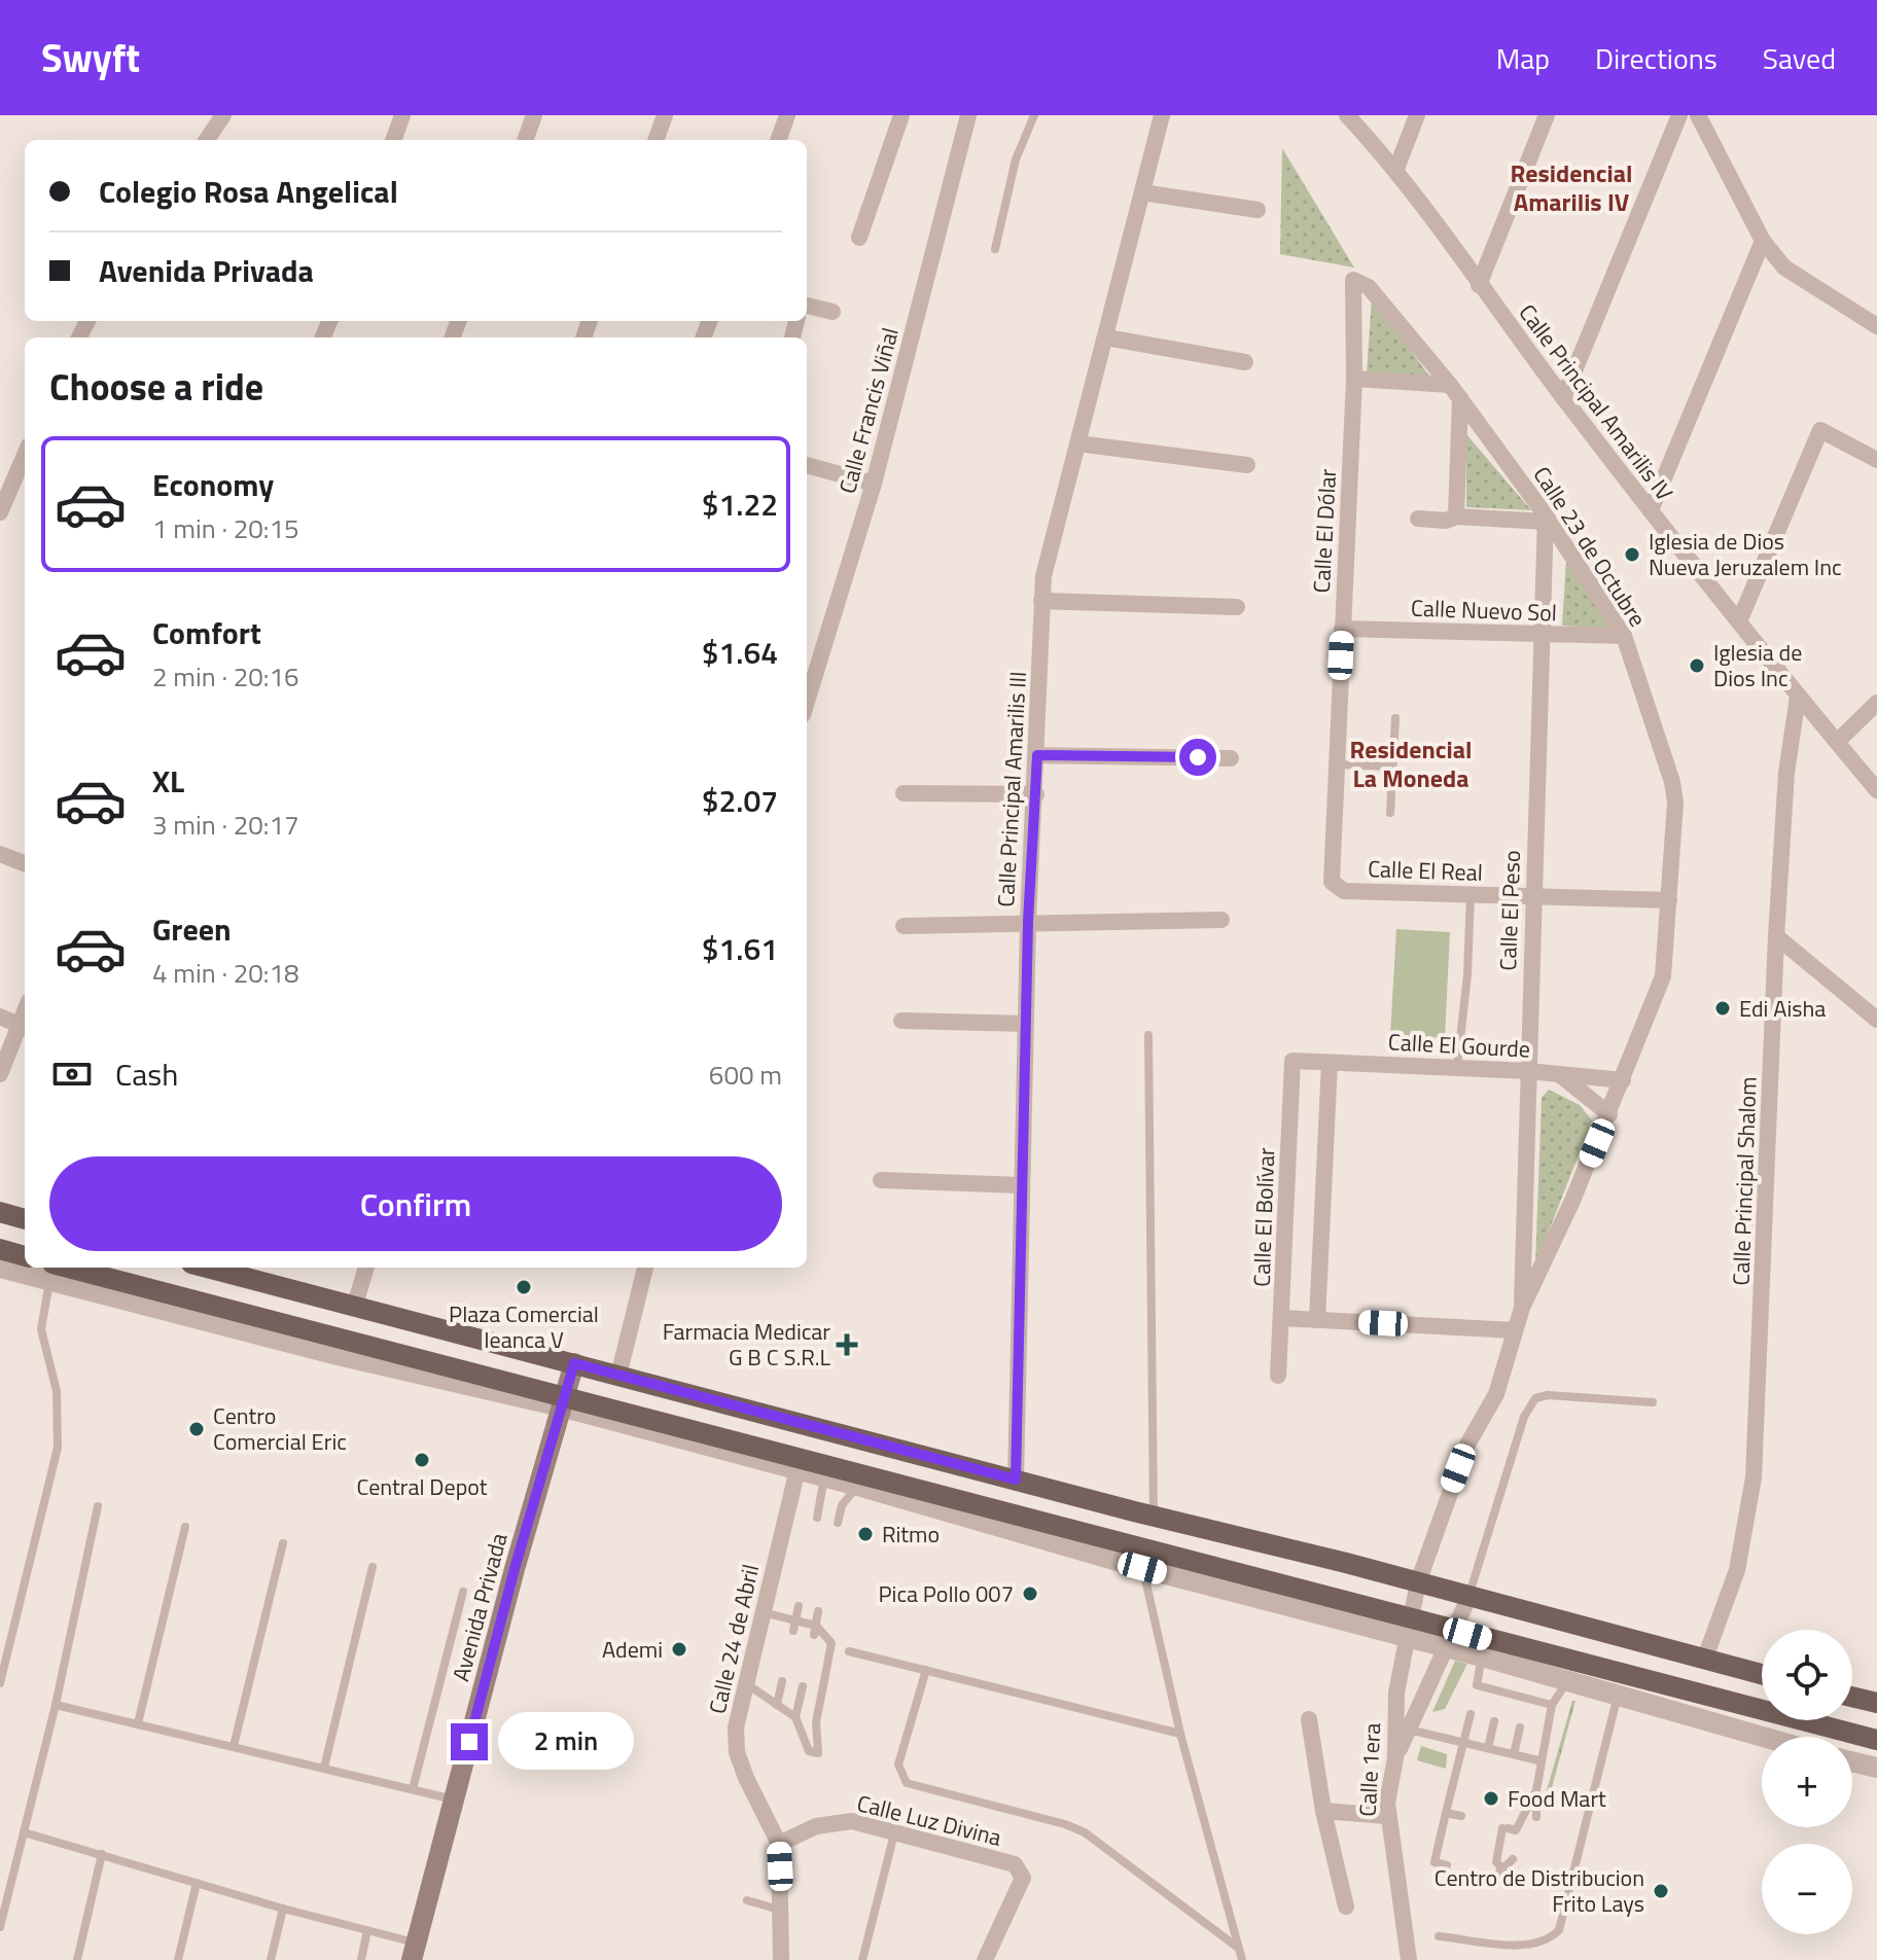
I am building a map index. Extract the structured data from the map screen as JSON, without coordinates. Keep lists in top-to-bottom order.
{
  "streets": {
    "main road": ["Avenida Privada"],
    "street": [
      "Calle Principal Amarilis IV",
      "Calle Francis Viñal",
      "Calle El Dólar",
      "Calle 23 de Octubre",
      "Calle Nuevo Sol",
      "Calle Principal Amarilis III",
      "Calle El Real",
      "Calle El Peso",
      "Calle El Gourde",
      "Calle Principal Shalom",
      "Calle El Bolívar",
      "Calle 24 de Abril",
      "Calle 1era",
      "Calle Luz Divina"
    ]
  },
  "crossings": [
    ["Calle Principal Amarilis IV", "Calle Principal Shalom"],
    ["Calle El Dólar", "Calle 23 de Octubre"],
    ["Calle El Dólar", "Calle Nuevo Sol"],
    ["Calle El Dólar", "Calle El Real"],
    ["Calle 23 de Octubre", "Calle Nuevo Sol"],
    ["Calle 23 de Octubre", "Calle El Real"],
    ["Calle 23 de Octubre", "Calle El Peso"],
    ["Calle 23 de Octubre", "Calle El Gourde"],
    ["Calle 23 de Octubre", "Calle 1era"],
    ["Calle Nuevo Sol", "Calle El Peso"],
    ["Calle El Real", "Calle El Peso"],
    ["Calle El Peso", "Calle El Gourde"],
    ["Calle El Gourde", "Calle El Bolívar"],
    ["Calle 24 de Abril", "Calle Luz Divina"]
  ],
  "districts": ["Residencial Amarilis IV", "Residencial La Moneda"],
  "places": {
    "other": [
      "Iglesia de Dios Nueva Jeruzalem Inc",
      "Iglesia de Dios Inc",
      "Edi Aisha",
      "Plaza Comercial Ieanca V",
      "Centro Comercial Eric",
      "Central Depot",
      "Ritmo",
      "Pica Pollo 007",
      "Ademi",
      "Food Mart",
      "Centro de Distribucion Frito Lays"
    ],
    "health": ["Farmacia Medicar G B C S.R.L"]
  },
  "page": {
    "header": "Swyft",
    "nav": ["Map", "Directions", "Saved"],
    "banner": ["Colegio Rosa Angelical", "Avenida Privada"],
    "heading": "Choose a ride",
    "list": [
      {
        "name": "Economy",
        "note": "1 min · 20:15",
        "value": "$1.22"
      },
      {
        "name": "Comfort",
        "note": "2 min · 20:16",
        "value": "$1.64"
      },
      {
        "name": "XL",
        "note": "3 min · 20:17",
        "value": "$2.07"
      },
      {
        "name": "Green",
        "note": "4 min · 20:18",
        "value": "$1.61"
      }
    ],
    "pay": ["Cash", "600 m"],
    "buttons": "Confirm",
    "map_buttons": ["+", "−"],
    "bubble": "2 min"
  }
}
